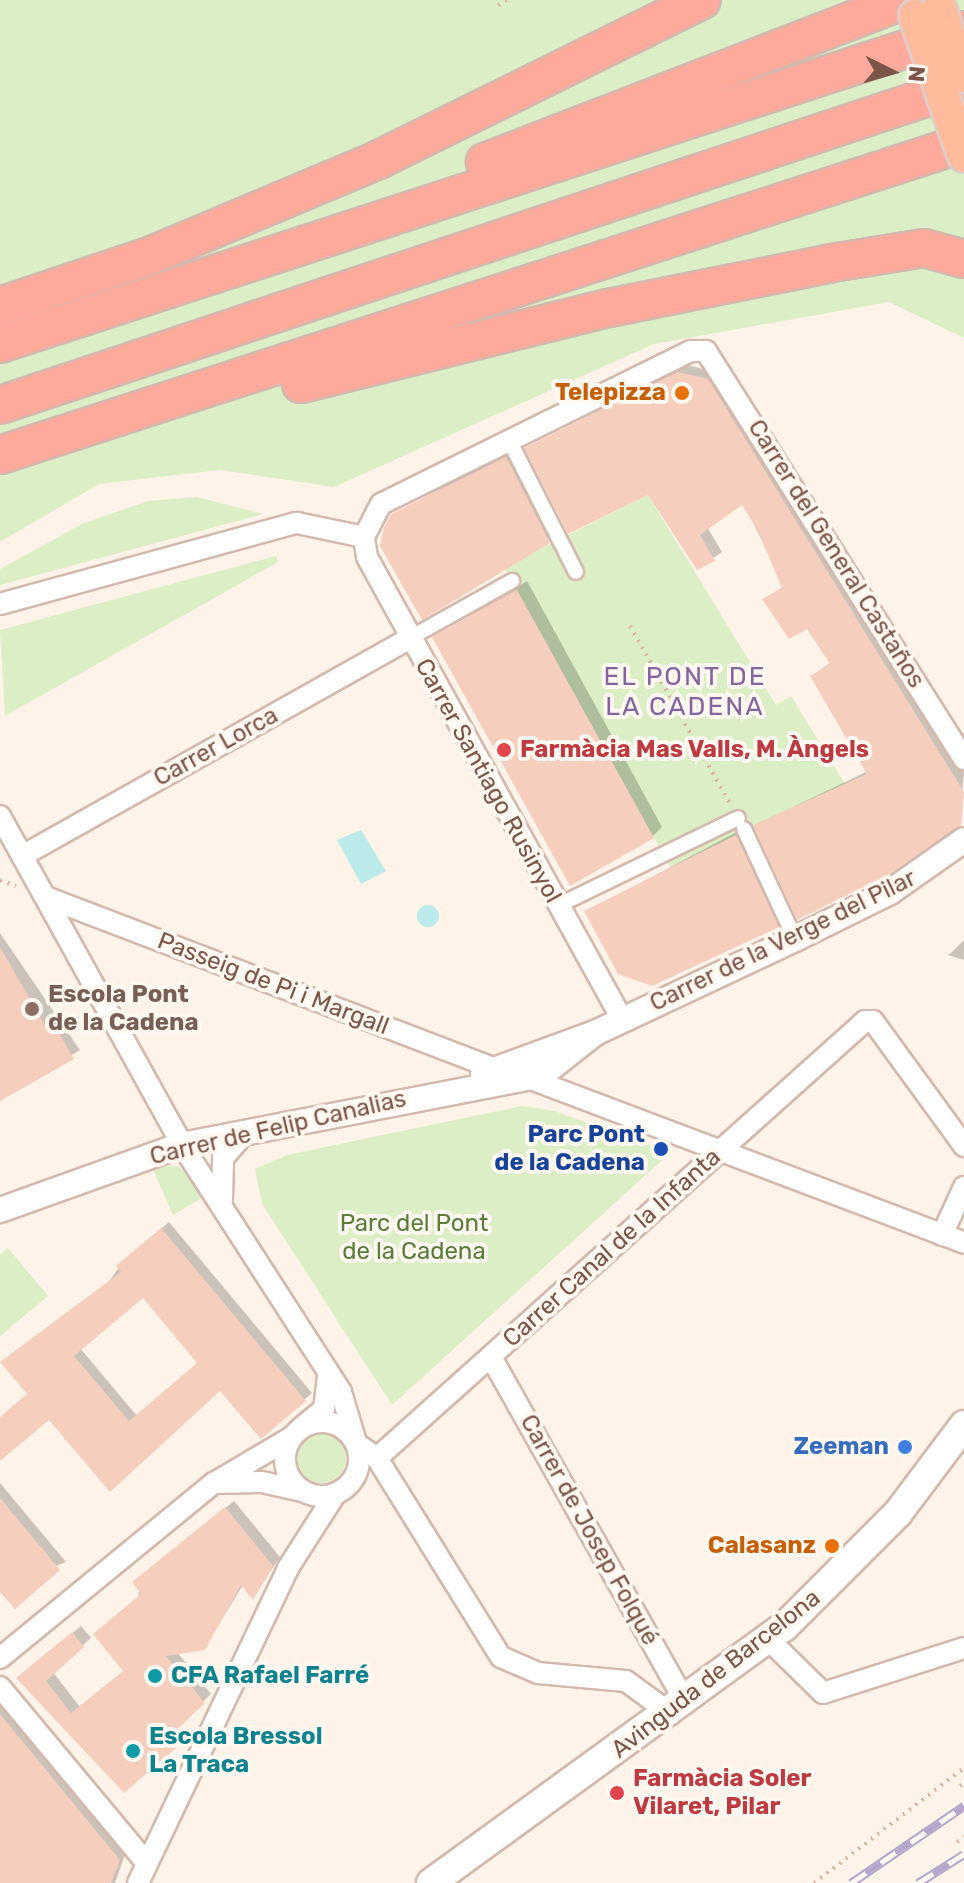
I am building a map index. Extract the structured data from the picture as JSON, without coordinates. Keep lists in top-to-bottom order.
{
  "streets": {
    "main road": ["Avinguda de Barcelona"],
    "street": [
      "Carrer del General Castaños",
      "Carrer Lorca",
      "Carrer Santiago Rusinyol",
      "Carrer de la Verge del Pilar",
      "Passeig de Pi i Margall",
      "Carrer de Felip Canalias",
      "Carrer Canal de la Infanta",
      "Carrer de Josep Folqué"
    ]
  },
  "crossings": [
    ["Carrer Lorca", "Carrer Santiago Rusinyol"],
    ["Carrer Santiago Rusinyol", "Carrer de la Verge del Pilar"],
    ["Carrer de la Verge del Pilar", "Passeig de Pi i Margall"],
    ["Carrer de la Verge del Pilar", "Carrer de Felip Canalias"],
    ["Passeig de Pi i Margall", "Carrer de Felip Canalias"],
    ["Carrer Canal de la Infanta", "Carrer de Josep Folqué"],
    ["Carrer de Josep Folqué", "Avinguda de Barcelona"]
  ],
  "districts": ["EL PONT DE LA CADENA"],
  "parks": ["Parc del Pont de la Cadena"],
  "places": [
    "Telepizza",
    "Farmàcia Mas Valls, M. Àngels",
    "Escola Pont de la Cadena",
    "Parc Pont de la Cadena",
    "Zeeman",
    "Calasanz",
    "CFA Rafael Farré",
    "Escola Bressol La Traca",
    "Farmàcia Soler Vilaret, Pilar"
  ],
  "north": "right"
}
